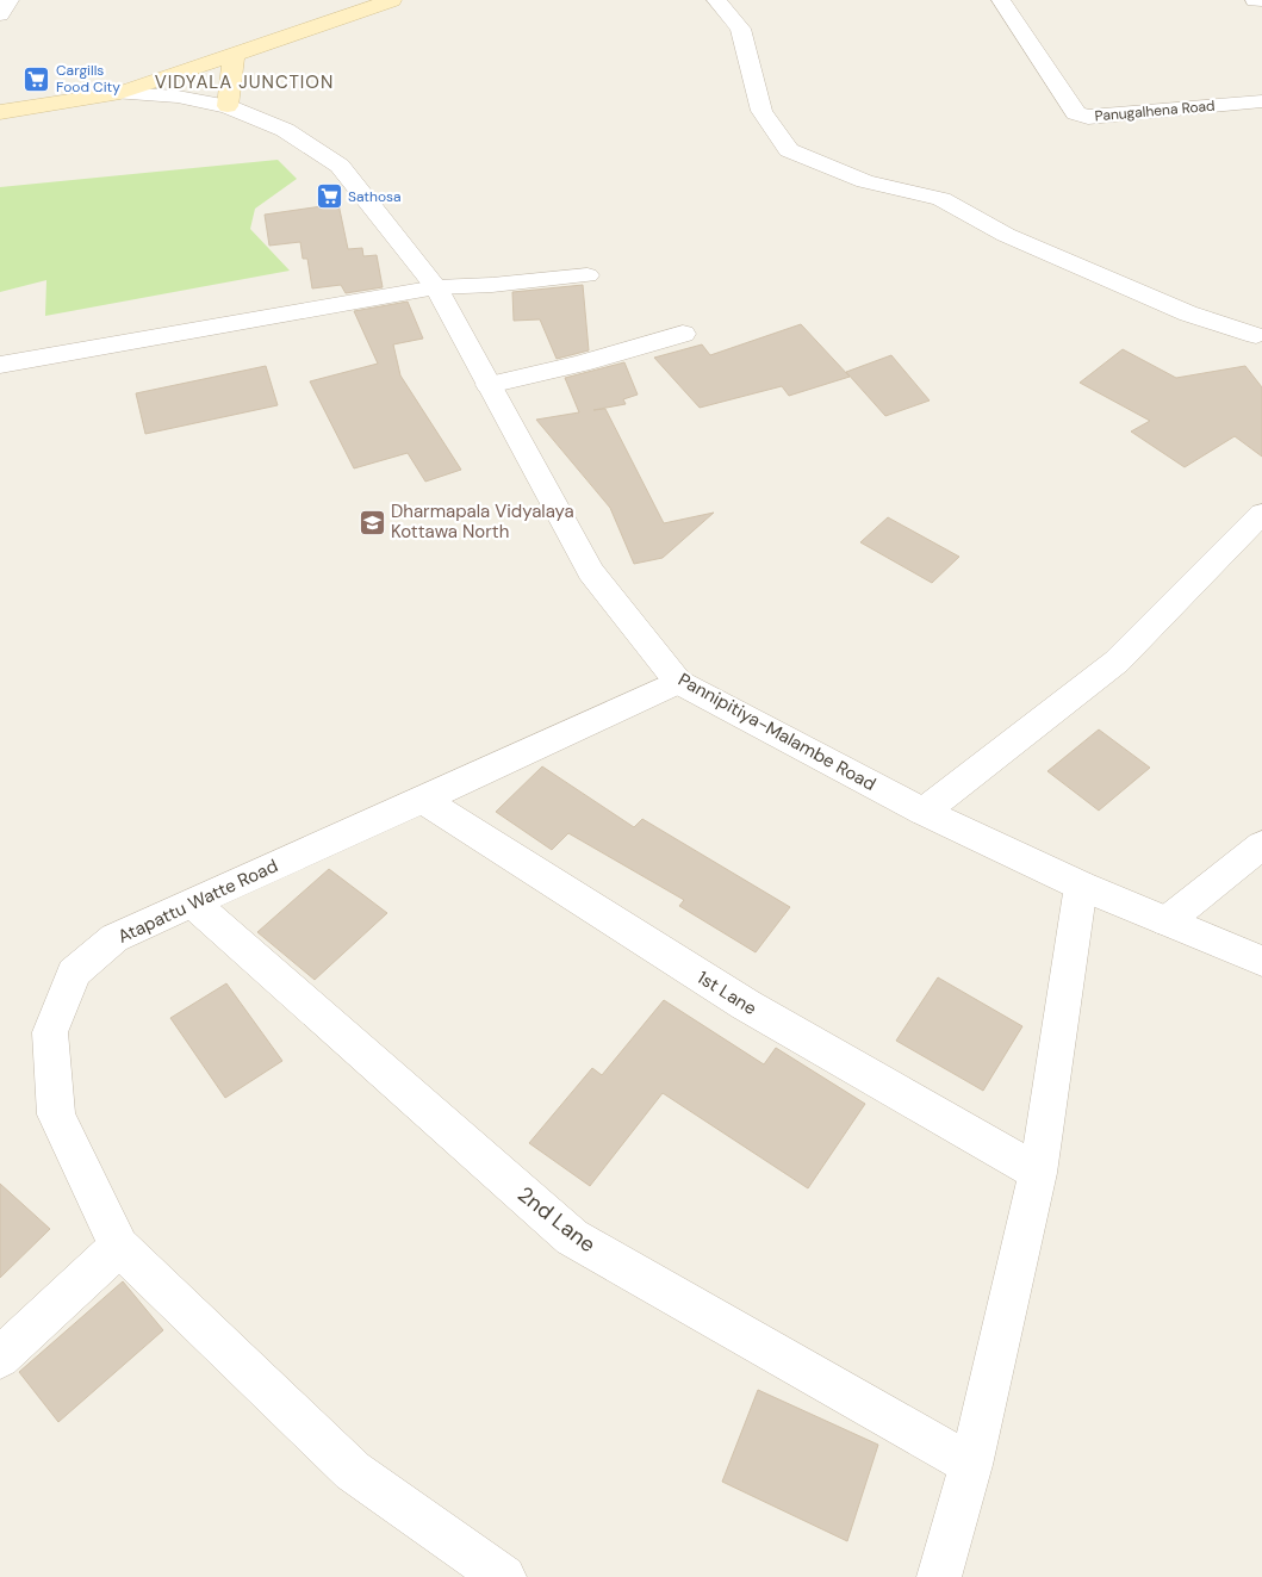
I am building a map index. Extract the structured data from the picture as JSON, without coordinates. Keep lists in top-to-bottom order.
{
  "streets": {
    "street": [
      "Panugalhena Road",
      "Pannipitiya-Malambe Road",
      "Atapattu Watte Road",
      "1st Lane",
      "2nd Lane"
    ]
  },
  "crossings": [
    ["Pannipitiya-Malambe Road", "Atapattu Watte Road"],
    ["Atapattu Watte Road", "1st Lane"],
    ["Atapattu Watte Road", "2nd Lane"]
  ],
  "districts": ["VIDYALA JUNCTION"],
  "places": {
    "supermarket": ["Cargills Food City", "Sathosa"],
    "school or university": ["Dharmapala Vidyalaya Kottawa North"]
  }
}
